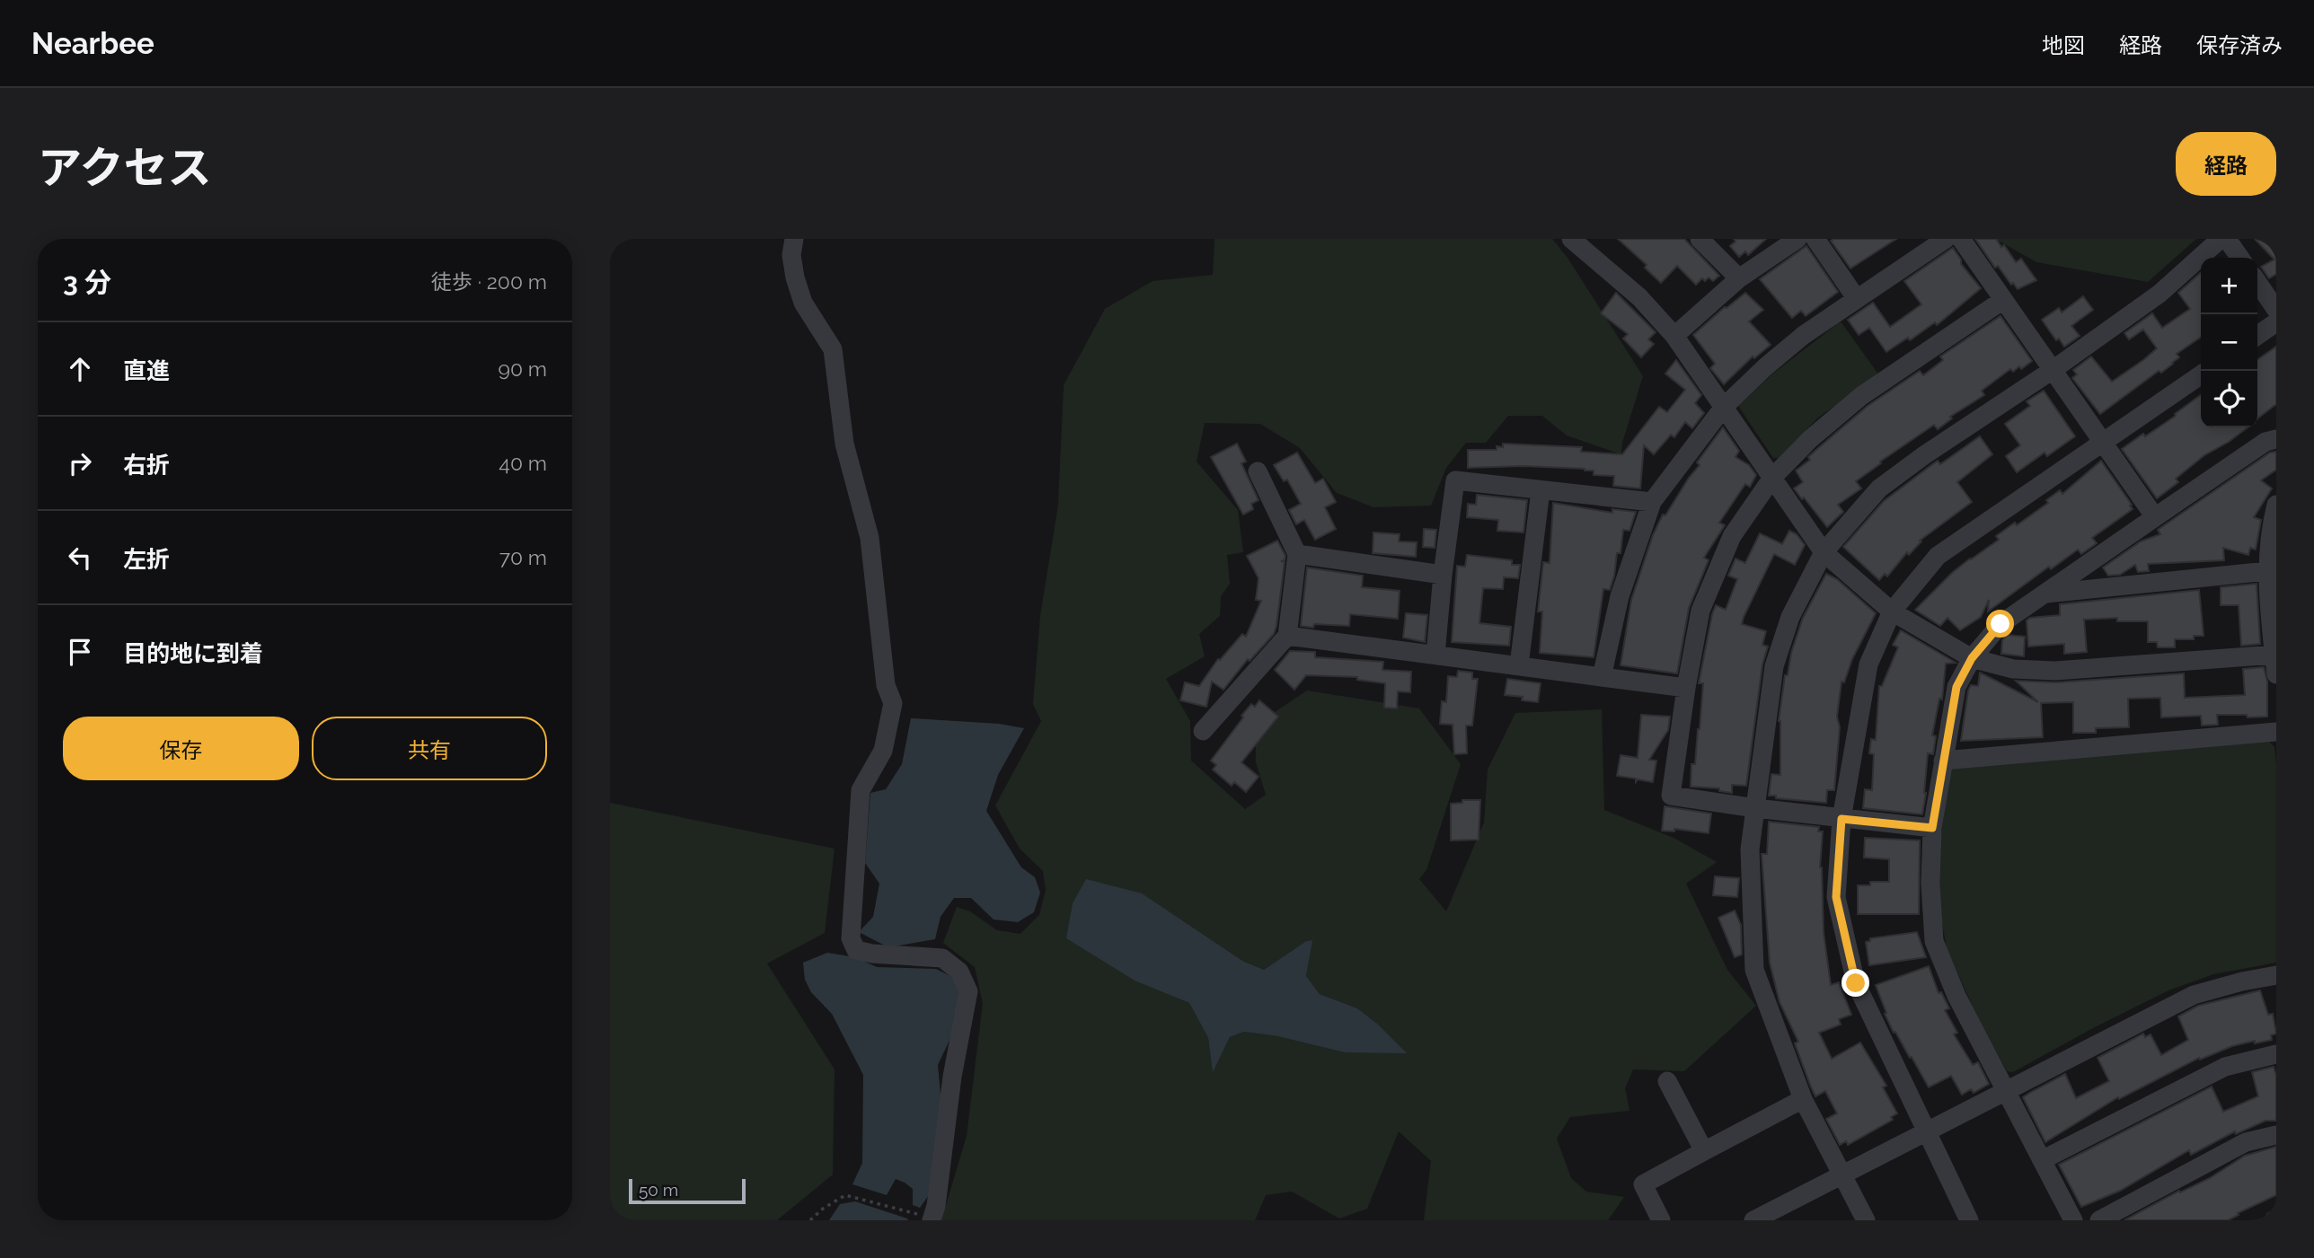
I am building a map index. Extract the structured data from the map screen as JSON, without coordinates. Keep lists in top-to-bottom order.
{
  "scale_bar": "50 m",
  "page": {
    "header": "Nearbee",
    "nav": ["地図", "経路", "保存済み"],
    "title": "アクセス",
    "buttons": [
      "経路",
      ["保存", "共有"]
    ],
    "heading": ["3 分", "徒歩 · 200 m"],
    "map_buttons": ["+", "−"],
    "list": [
      ["直進", "90 m"],
      ["右折", "40 m"],
      ["左折", "70 m"],
      "目的地に到着"
    ],
    "scale": "50 m"
  }
}
